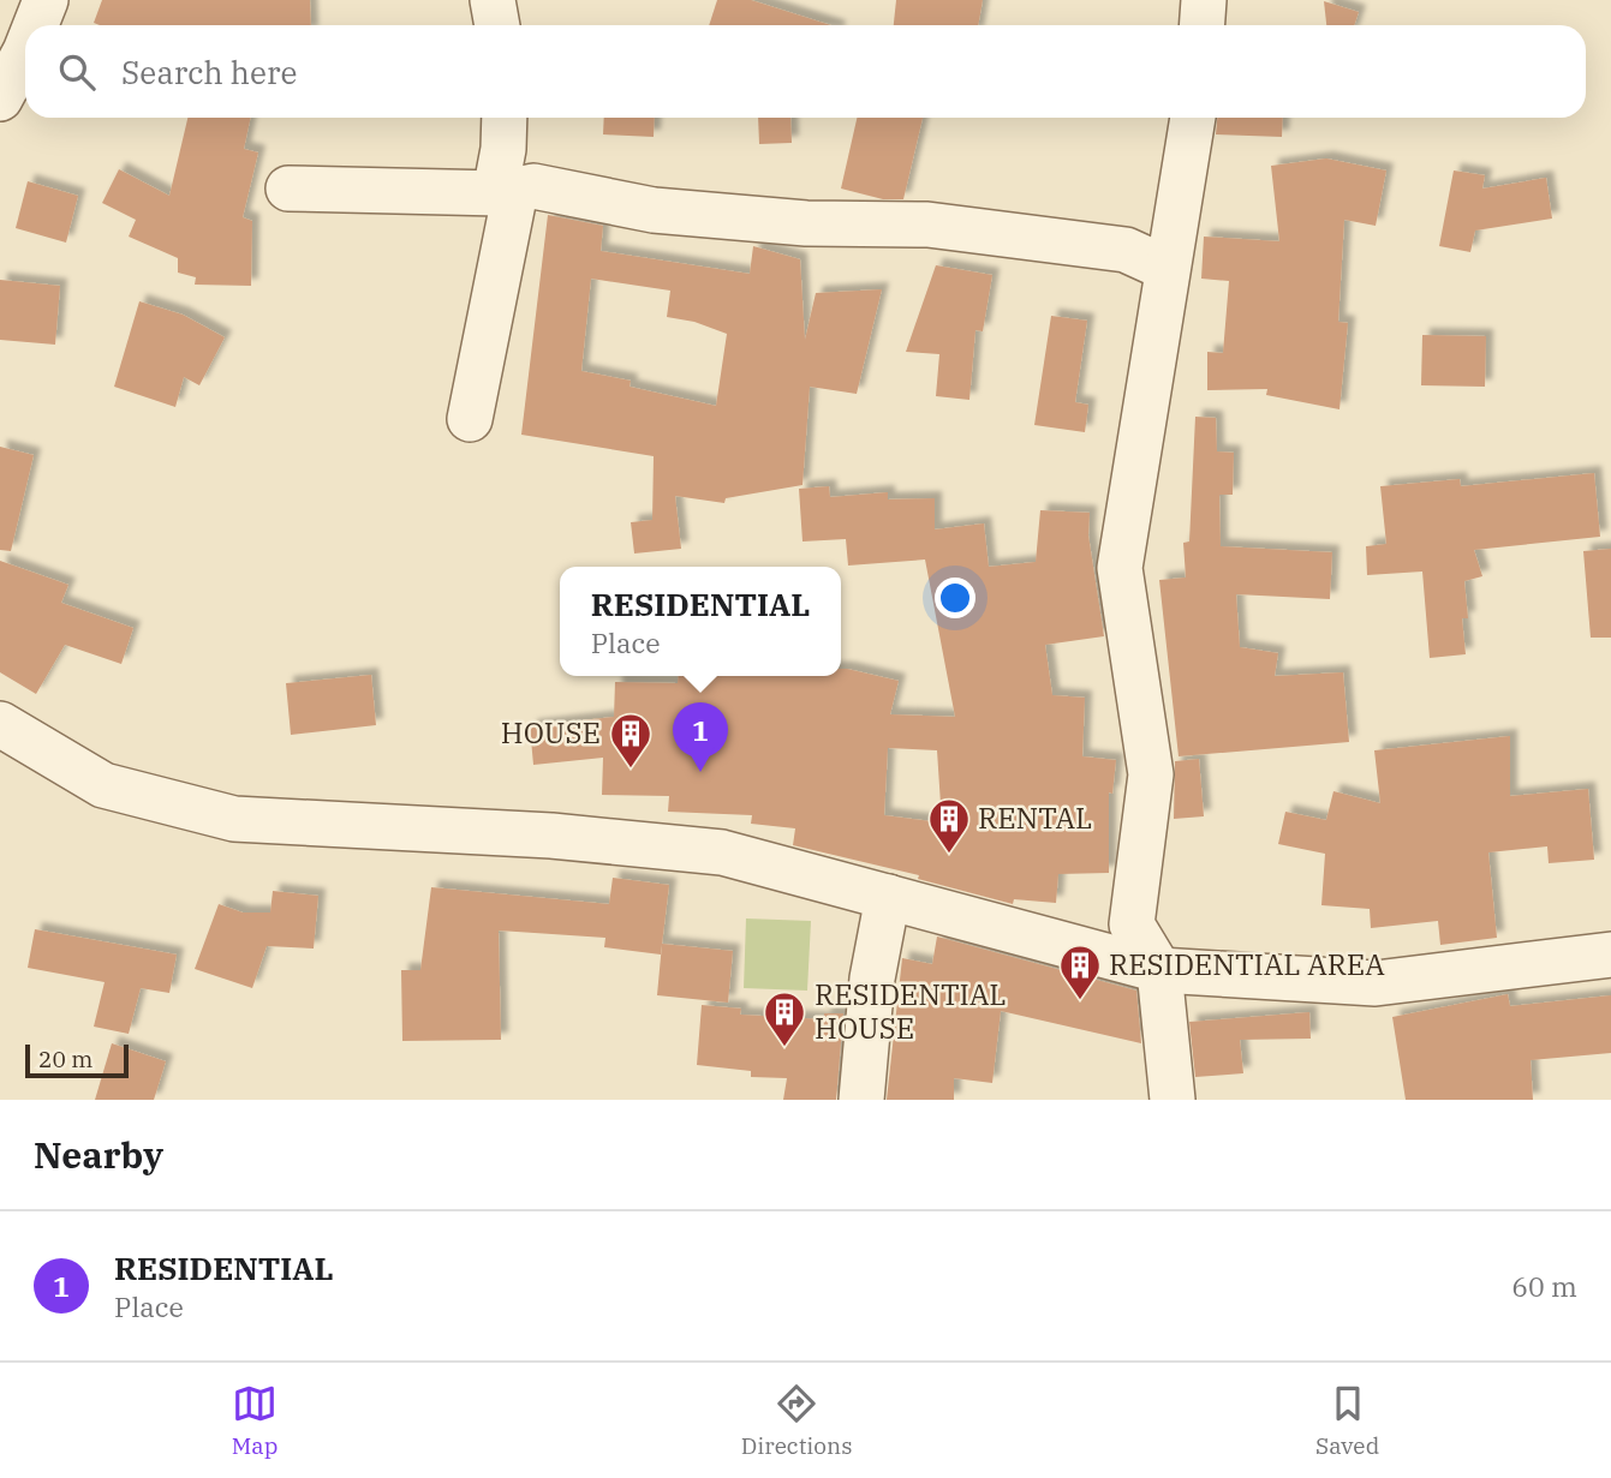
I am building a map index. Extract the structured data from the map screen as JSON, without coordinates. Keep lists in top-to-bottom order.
{
  "places": {
    "building": [
      "HOUSE",
      "RENTAL",
      "RESIDENTIAL AREA",
      "RESIDENTIAL HOUSE"
    ]
  },
  "scale_bar": "20 m",
  "page": {
    "search": "Search here",
    "popup": ["RESIDENTIAL", "Place"],
    "pins": "1",
    "scale": "20 m",
    "heading": "Nearby",
    "list": [
      {
        "mark": "1",
        "name": "RESIDENTIAL",
        "note": "Place",
        "value": "60 m"
      }
    ],
    "nav": ["Map", "Directions", "Saved"]
  }
}
